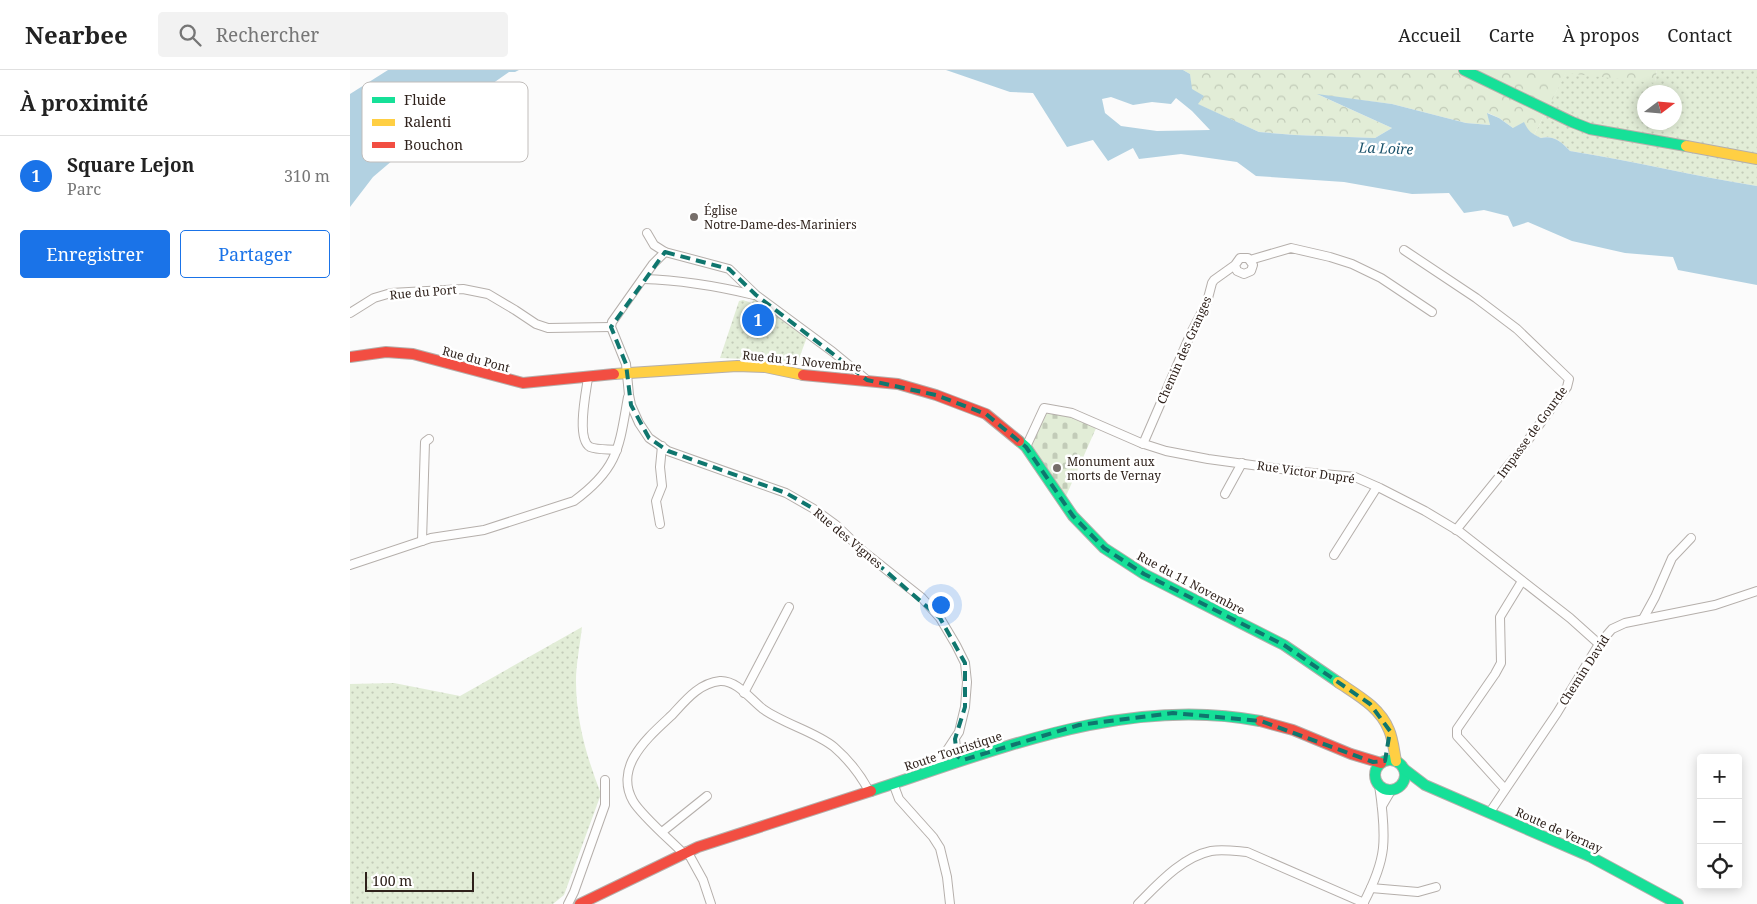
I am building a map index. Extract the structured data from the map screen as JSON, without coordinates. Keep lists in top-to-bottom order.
{
  "streets": {
    "street": [
      "Rue du Port",
      "Chemin des Granges",
      "Rue du Pont",
      "Rue du 11 Novembre",
      "Impasse de Gourde",
      "Rue Victor Dupré",
      "Rue des Vignes",
      "Chemin David",
      "Route Touristique",
      "Route de Vernay"
    ]
  },
  "crossings": [
    ["Rue du Port", "Rue des Vignes"],
    ["Chemin des Granges", "Rue Victor Dupré"],
    ["Rue du Pont", "Rue du 11 Novembre"],
    ["Rue du Pont", "Rue des Vignes"],
    ["Rue du 11 Novembre", "Rue Victor Dupré"],
    ["Rue du 11 Novembre", "Rue des Vignes"],
    ["Rue du 11 Novembre", "Route Touristique"],
    ["Rue du 11 Novembre", "Route de Vernay"],
    ["Impasse de Gourde", "Rue Victor Dupré"],
    ["Rue Victor Dupré", "Chemin David"],
    ["Rue des Vignes", "Route Touristique"],
    ["Chemin David", "Route de Vernay"],
    ["Route Touristique", "Route de Vernay"]
  ],
  "water": ["La Loire"],
  "places": ["Église Notre-Dame-des-Mariniers", "Monument aux morts de Vernay"],
  "legend": ["Fluide", "Ralenti", "Bouchon"],
  "scale_bar": "100 m",
  "north": "right",
  "page": {
    "header": "Nearbee",
    "search": "Rechercher",
    "nav": [
      "Accueil",
      "Carte",
      "À propos",
      "Contact"
    ],
    "heading": "À proximité",
    "list": [
      {
        "mark": "1",
        "name": "Square Lejon",
        "note": "Parc",
        "value": "310 m"
      }
    ],
    "buttons": ["Enregistrer", "Partager"],
    "pins": "1",
    "map_buttons": ["+", "−"],
    "scale": "100 m"
  }
}
